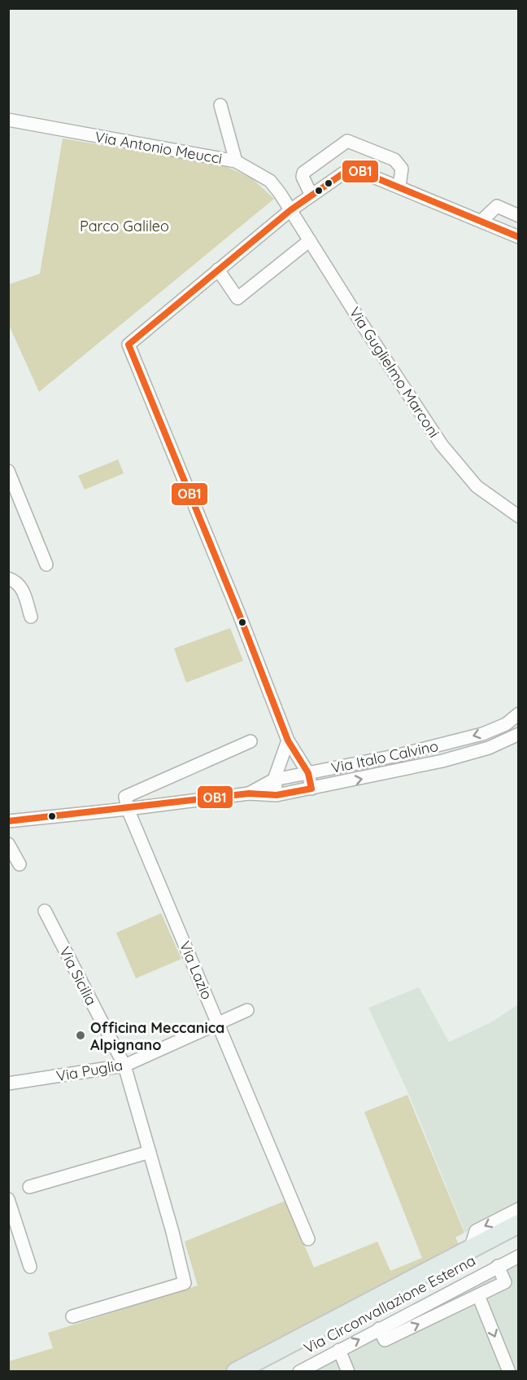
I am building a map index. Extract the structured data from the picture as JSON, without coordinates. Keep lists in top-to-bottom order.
{
  "streets": {
    "main road": ["Via Circonvallazione Esterna"],
    "street": [
      "Via Antonio Meucci",
      "Via Guglielmo Marconi",
      "Via Italo Calvino",
      "Via Lazio",
      "Via Sicilia",
      "Via Puglia"
    ]
  },
  "crossings": [
    ["Via Antonio Meucci", "Via Guglielmo Marconi"],
    ["Via Italo Calvino", "Via Lazio"],
    ["Via Lazio", "Via Puglia"],
    ["Via Sicilia", "Via Puglia"]
  ],
  "parks": ["Parco Galileo"],
  "places": ["Officina Meccanica Alpignano"],
  "lines": ["transit line OB1"]
}
